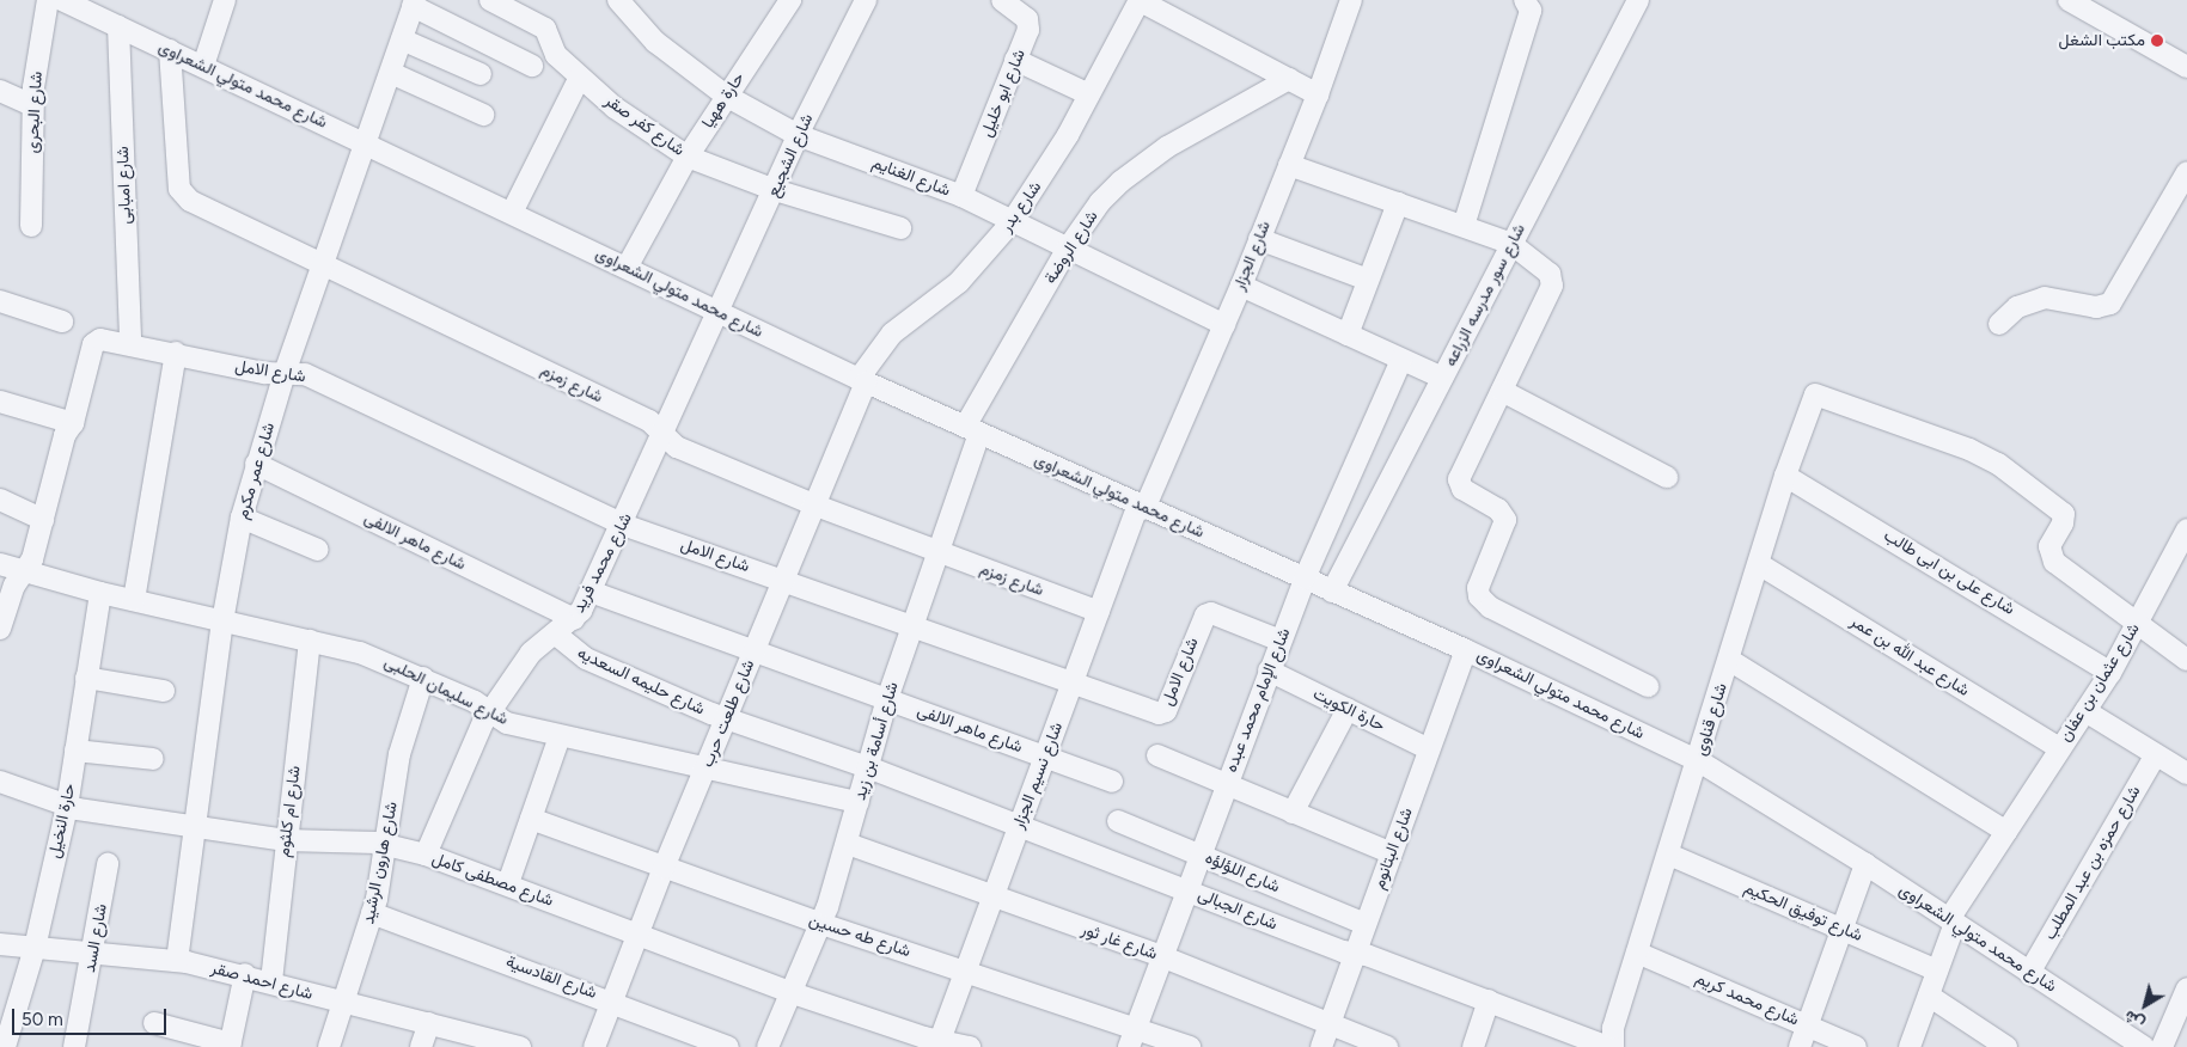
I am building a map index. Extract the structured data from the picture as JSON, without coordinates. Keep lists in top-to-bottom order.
{
  "streets": {
    "street": [
      "شارع محمد متولي الشعراوى",
      "شارع ابو خليل",
      "حارة ههيا",
      "شارع البحرى",
      "شارع كفر صقر",
      "شارع الشجيع",
      "شارع الغنايم",
      "شارع امبابى",
      "شارع بدر",
      "شارع الروضة",
      "شارع الجزار",
      "شارع سور مدرسه الزراعه",
      "شارع الامل",
      "شارع زمزم",
      "شارع عمر مكرم",
      "شارع ماهر الالفى",
      "شارع محمد فريد",
      "شارع على بن ابى طالب",
      "شارع عبد الله بن عمر",
      "شارع حليمه السعديه",
      "شارع عثمان بن عفان",
      "شارع سليمان الحلبى",
      "شارع الإمام محمد عبده",
      "حارة الكويت",
      "شارع طلعت حرب",
      "شارع قناوى",
      "شارع أسامة بن زيد",
      "شارع نسيم الجزار",
      "شارع ام كلثوم",
      "حارة النخيل",
      "شارع البتانوم",
      "شارع هارون الرشيد",
      "شارع حمزه بن عبد المطلب",
      "شارع اللؤلؤه",
      "شارع مصطفى كامل",
      "شارع الجبالى",
      "شارع توفيق الحكيم",
      "شارع طه حسين",
      "شارع السد",
      "شارع غار ثور",
      "شارع القادسية",
      "شارع احمد صقر",
      "شارع محمد كريم"
    ]
  },
  "crossings": [
    ["شارع محمد متولي الشعراوى", "حارة ههيا"],
    ["شارع محمد متولي الشعراوى", "شارع الشجيع"],
    ["شارع محمد متولي الشعراوى", "شارع امبابى"],
    ["شارع محمد متولي الشعراوى", "شارع بدر"],
    ["شارع محمد متولي الشعراوى", "شارع الروضة"],
    ["شارع محمد متولي الشعراوى", "شارع الجزار"],
    ["شارع محمد متولي الشعراوى", "شارع سور مدرسه الزراعه"],
    ["شارع محمد متولي الشعراوى", "شارع زمزم"],
    ["شارع محمد متولي الشعراوى", "شارع عمر مكرم"],
    ["شارع محمد متولي الشعراوى", "شارع محمد فريد"],
    ["شارع محمد متولي الشعراوى", "شارع عثمان بن عفان"],
    ["شارع محمد متولي الشعراوى", "شارع الإمام محمد عبده"],
    ["شارع محمد متولي الشعراوى", "شارع طلعت حرب"],
    ["شارع محمد متولي الشعراوى", "شارع قناوى"],
    ["شارع محمد متولي الشعراوى", "شارع أسامة بن زيد"],
    ["شارع محمد متولي الشعراوى", "شارع نسيم الجزار"],
    ["شارع محمد متولي الشعراوى", "شارع البتانوم"],
    ["شارع محمد متولي الشعراوى", "شارع حمزه بن عبد المطلب"],
    ["شارع ابو خليل", "شارع الغنايم"],
    ["حارة ههيا", "شارع كفر صقر"],
    ["حارة ههيا", "شارع الغنايم"],
    ["شارع كفر صقر", "شارع الشجيع"],
    ["شارع الشجيع", "شارع الغنايم"],
    ["شارع الشجيع", "شارع محمد فريد"],
    ["شارع الغنايم", "شارع بدر"],
    ["شارع الغنايم", "شارع الروضة"],
    ["شارع الغنايم", "شارع الجزار"],
    ["شارع امبابى", "شارع الامل"],
    ["شارع بدر", "شارع طلعت حرب"],
    ["شارع الروضة", "شارع أسامة بن زيد"],
    ["شارع الجزار", "شارع نسيم الجزار"],
    ["شارع الامل", "شارع عمر مكرم"],
    ["شارع الامل", "شارع محمد فريد"],
    ["شارع الامل", "شارع الإمام محمد عبده"],
    ["شارع الامل", "شارع طلعت حرب"],
    ["شارع الامل", "شارع أسامة بن زيد"],
    ["شارع الامل", "شارع نسيم الجزار"],
    ["شارع زمزم", "شارع عمر مكرم"],
    ["شارع زمزم", "شارع محمد فريد"],
    ["شارع زمزم", "شارع طلعت حرب"],
    ["شارع زمزم", "شارع أسامة بن زيد"],
    ["شارع زمزم", "شارع نسيم الجزار"],
    ["شارع عمر مكرم", "شارع ماهر الالفى"],
    ["شارع عمر مكرم", "شارع سليمان الحلبى"],
    ["شارع عمر مكرم", "شارع مصطفى كامل"],
    ["شارع عمر مكرم", "شارع احمد صقر"],
    ["شارع ماهر الالفى", "شارع محمد فريد"],
    ["شارع ماهر الالفى", "شارع طلعت حرب"],
    ["شارع ماهر الالفى", "شارع أسامة بن زيد"],
    ["شارع ماهر الالفى", "شارع نسيم الجزار"],
    ["شارع محمد فريد", "شارع حليمه السعديه"],
    ["شارع محمد فريد", "شارع سليمان الحلبى"],
    ["شارع محمد فريد", "شارع مصطفى كامل"],
    ["شارع على بن ابى طالب", "شارع عثمان بن عفان"],
    ["شارع على بن ابى طالب", "شارع قناوى"],
    ["شارع عبد الله بن عمر", "شارع عثمان بن عفان"],
    ["شارع عبد الله بن عمر", "شارع قناوى"],
    ["شارع حليمه السعديه", "شارع طلعت حرب"],
    ["شارع حليمه السعديه", "شارع أسامة بن زيد"],
    ["شارع حليمه السعديه", "شارع الجبالى"],
    ["شارع عثمان بن عفان", "شارع قناوى"],
    ["شارع عثمان بن عفان", "شارع توفيق الحكيم"],
    ["شارع سليمان الحلبى", "شارع طلعت حرب"],
    ["شارع سليمان الحلبى", "شارع أسامة بن زيد"],
    ["شارع سليمان الحلبى", "شارع ام كلثوم"],
    ["شارع سليمان الحلبى", "حارة النخيل"],
    ["شارع سليمان الحلبى", "شارع هارون الرشيد"],
    ["شارع الإمام محمد عبده", "حارة الكويت"],
    ["شارع الإمام محمد عبده", "شارع اللؤلؤه"],
    ["شارع الإمام محمد عبده", "شارع الجبالى"],
    ["شارع الإمام محمد عبده", "شارع طه حسين"],
    ["شارع الإمام محمد عبده", "شارع غار ثور"],
    ["حارة الكويت", "شارع البتانوم"],
    ["شارع طلعت حرب", "شارع مصطفى كامل"],
    ["شارع طلعت حرب", "شارع طه حسين"],
    ["شارع طلعت حرب", "شارع القادسية"],
    ["شارع قناوى", "شارع الجبالى"],
    ["شارع قناوى", "شارع توفيق الحكيم"],
    ["شارع قناوى", "شارع محمد كريم"],
    ["شارع أسامة بن زيد", "شارع مصطفى كامل"],
    ["شارع أسامة بن زيد", "شارع الجبالى"],
    ["شارع أسامة بن زيد", "شارع طه حسين"],
    ["شارع أسامة بن زيد", "شارع غار ثور"],
    ["شارع نسيم الجزار", "شارع مصطفى كامل"],
    ["شارع نسيم الجزار", "شارع الجبالى"],
    ["شارع نسيم الجزار", "شارع طه حسين"],
    ["شارع نسيم الجزار", "شارع غار ثور"],
    ["شارع ام كلثوم", "شارع مصطفى كامل"],
    ["شارع ام كلثوم", "شارع احمد صقر"],
    ["حارة النخيل", "شارع مصطفى كامل"],
    ["حارة النخيل", "شارع احمد صقر"],
    ["شارع البتانوم", "شارع اللؤلؤه"],
    ["شارع البتانوم", "شارع الجبالى"],
    ["شارع البتانوم", "شارع غار ثور"],
    ["شارع هارون الرشيد", "شارع مصطفى كامل"],
    ["شارع هارون الرشيد", "شارع القادسية"],
    ["شارع هارون الرشيد", "شارع احمد صقر"],
    ["شارع السد", "شارع احمد صقر"]
  ],
  "places": ["مكتب الشغل"],
  "scale_bar": "50 m",
  "north": "bottom left"
}
